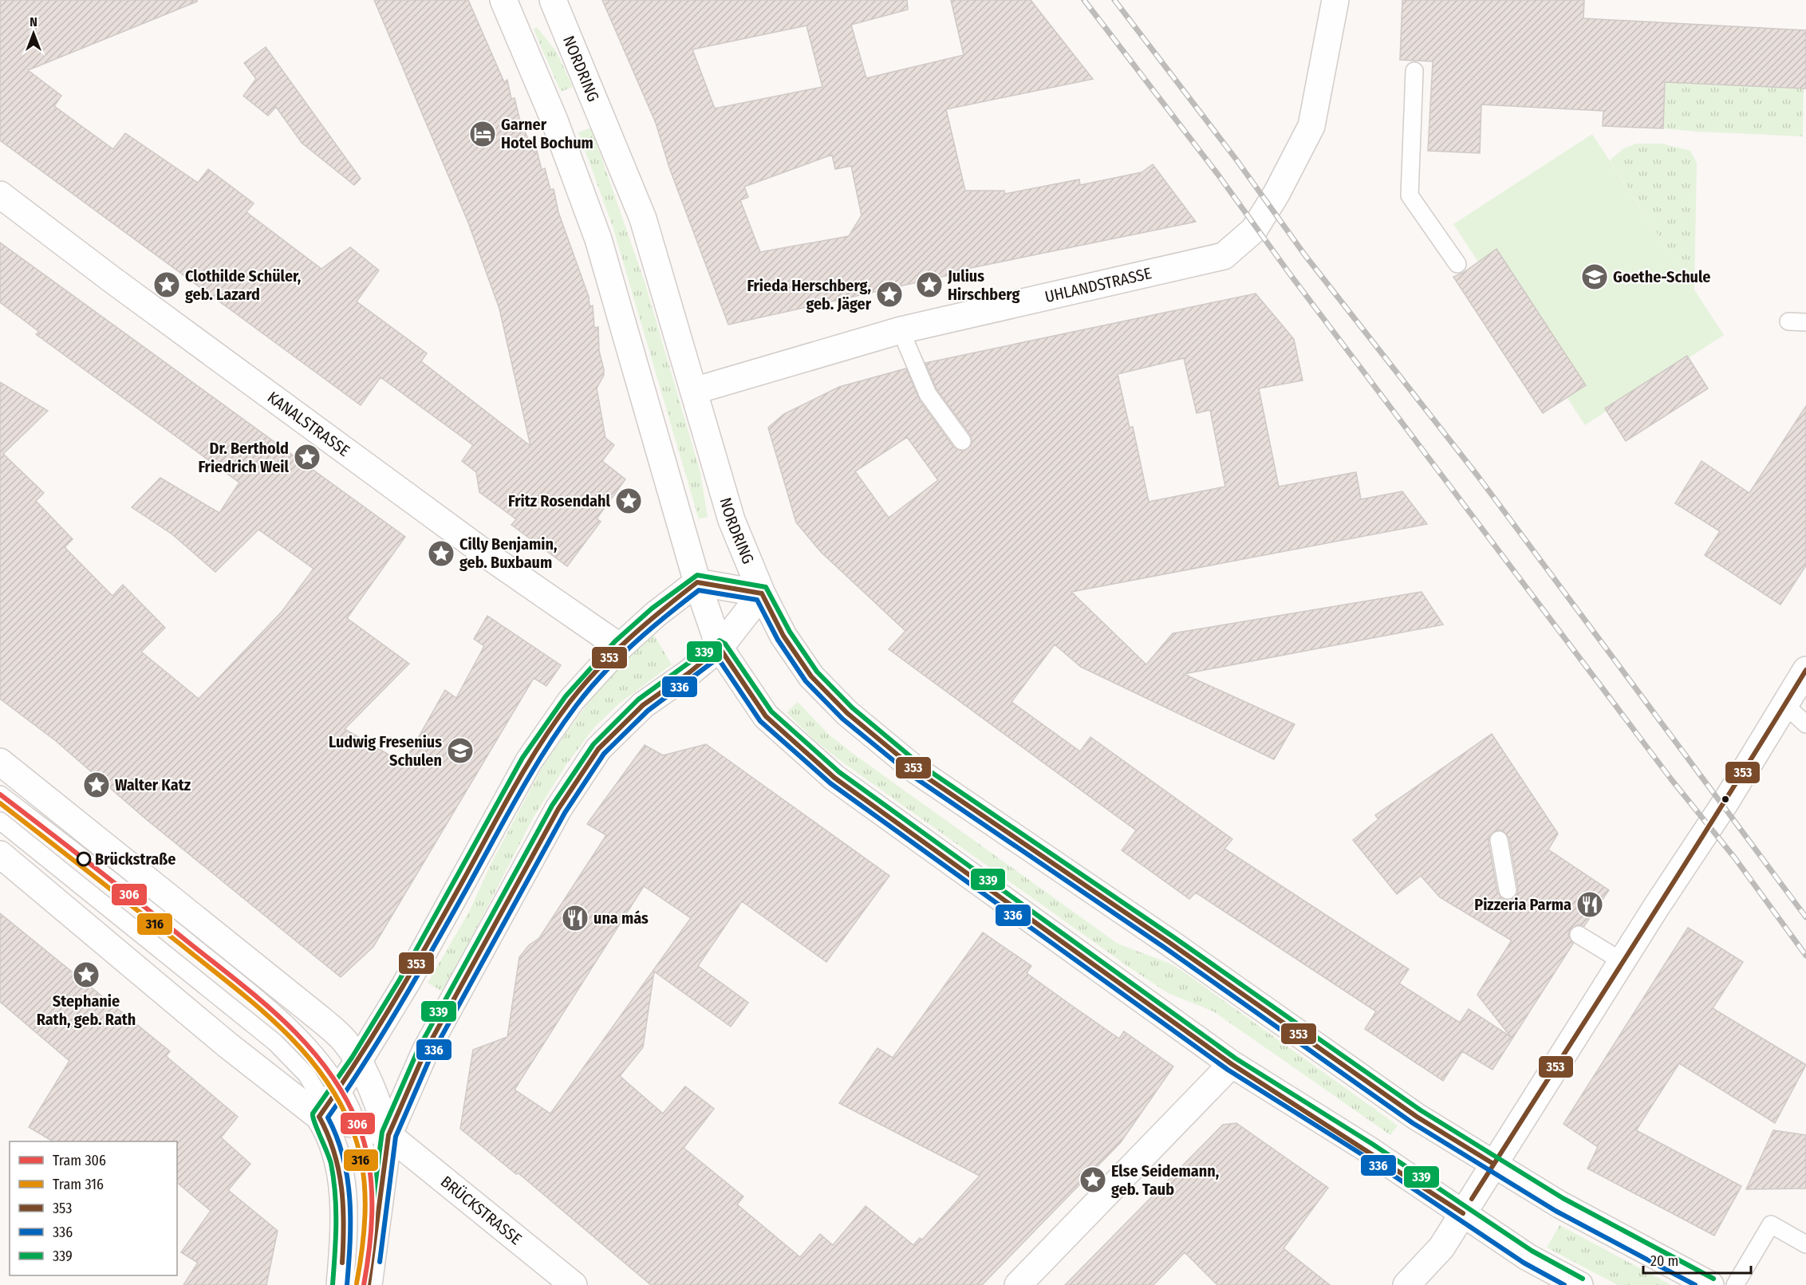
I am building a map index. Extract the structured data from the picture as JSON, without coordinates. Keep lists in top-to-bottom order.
{
  "streets": {
    "street": [
      "NORDRING",
      "UHLANDSTRASSE",
      "KANALSTRASSE",
      "BRÜCKSTRASSE"
    ]
  },
  "crossings": [
    ["NORDRING", "UHLANDSTRASSE"]
  ],
  "places": {
    "hotel": ["Garner Hotel Bochum"],
    "school or university": ["Goethe-Schule", "Ludwig Fresenius Schulen"],
    "place": [
      "Clothilde Schüler, geb. Lazard",
      "Julius Hirschberg",
      "Frieda Herschberg, geb. Jäger",
      "Dr. Berthold Friedrich Weil",
      "Fritz Rosendahl",
      "Cilly Benjamin, geb. Buxbaum",
      "Walter Katz",
      "Stephanie Rath, geb. Rath",
      "Else Seidemann, geb. Taub"
    ],
    "other": ["Brückstraße"],
    "restaurant": ["Pizzeria Parma", "una más"]
  },
  "lines": [
    "transit line 339",
    "transit line 353",
    "transit line 336",
    "tram line 306",
    "tram line 316"
  ],
  "legend": [
    "Tram 306",
    "Tram 316",
    "353",
    "336",
    "339"
  ],
  "scale_bar": "20 m",
  "north": "top"
}
